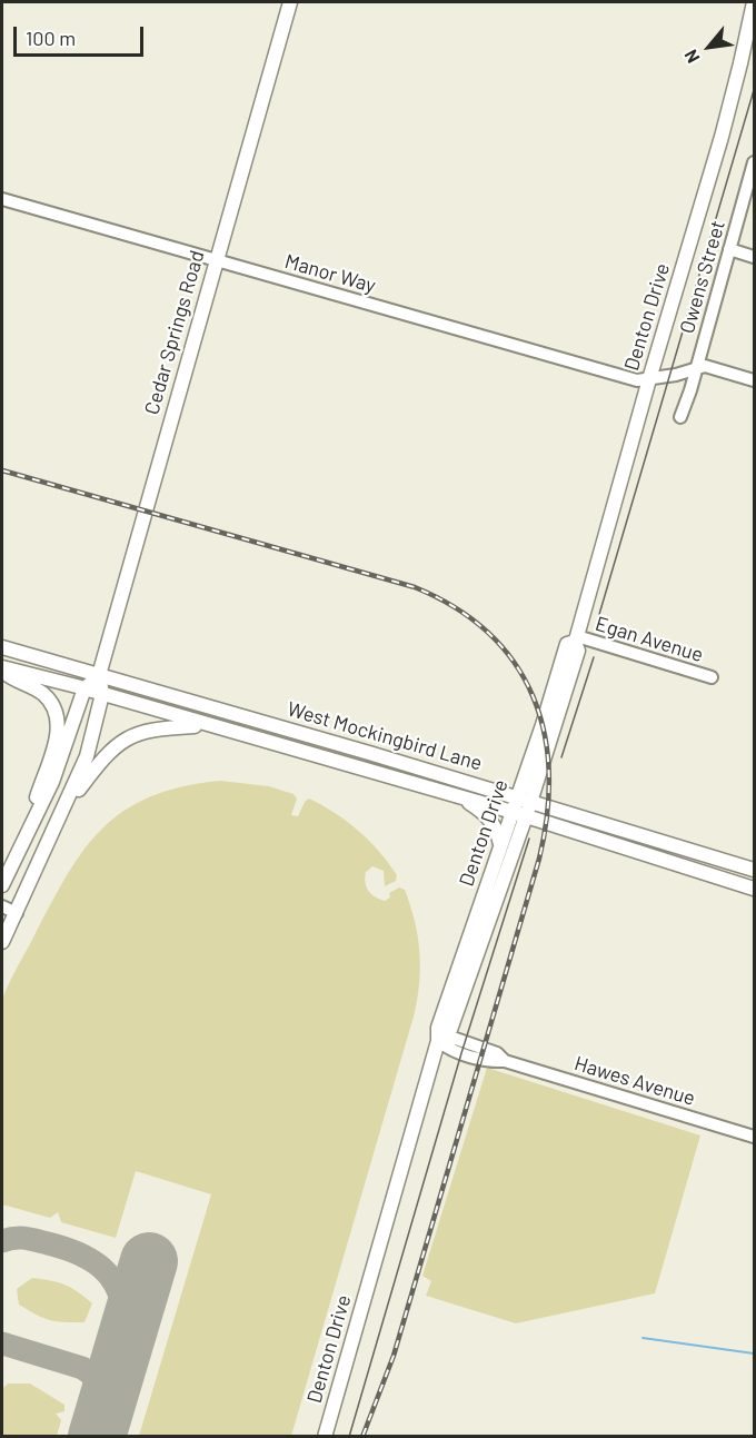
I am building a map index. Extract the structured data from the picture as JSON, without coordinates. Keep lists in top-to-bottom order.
{
  "streets": {
    "main road": ["Denton Drive", "Cedar Springs Road", "West Mockingbird Lane"],
    "street": [
      "Manor Way",
      "Owens Street",
      "Egan Avenue",
      "Hawes Avenue"
    ]
  },
  "crossings": [
    ["Manor Way", "Owens Street"],
    ["Manor Way", "Denton Drive"],
    ["Manor Way", "Cedar Springs Road"],
    ["Denton Drive", "Egan Avenue"],
    ["Denton Drive", "West Mockingbird Lane"],
    ["Denton Drive", "Hawes Avenue"],
    ["Cedar Springs Road", "West Mockingbird Lane"]
  ],
  "scale_bar": "100 m",
  "north": "bottom left"
}
